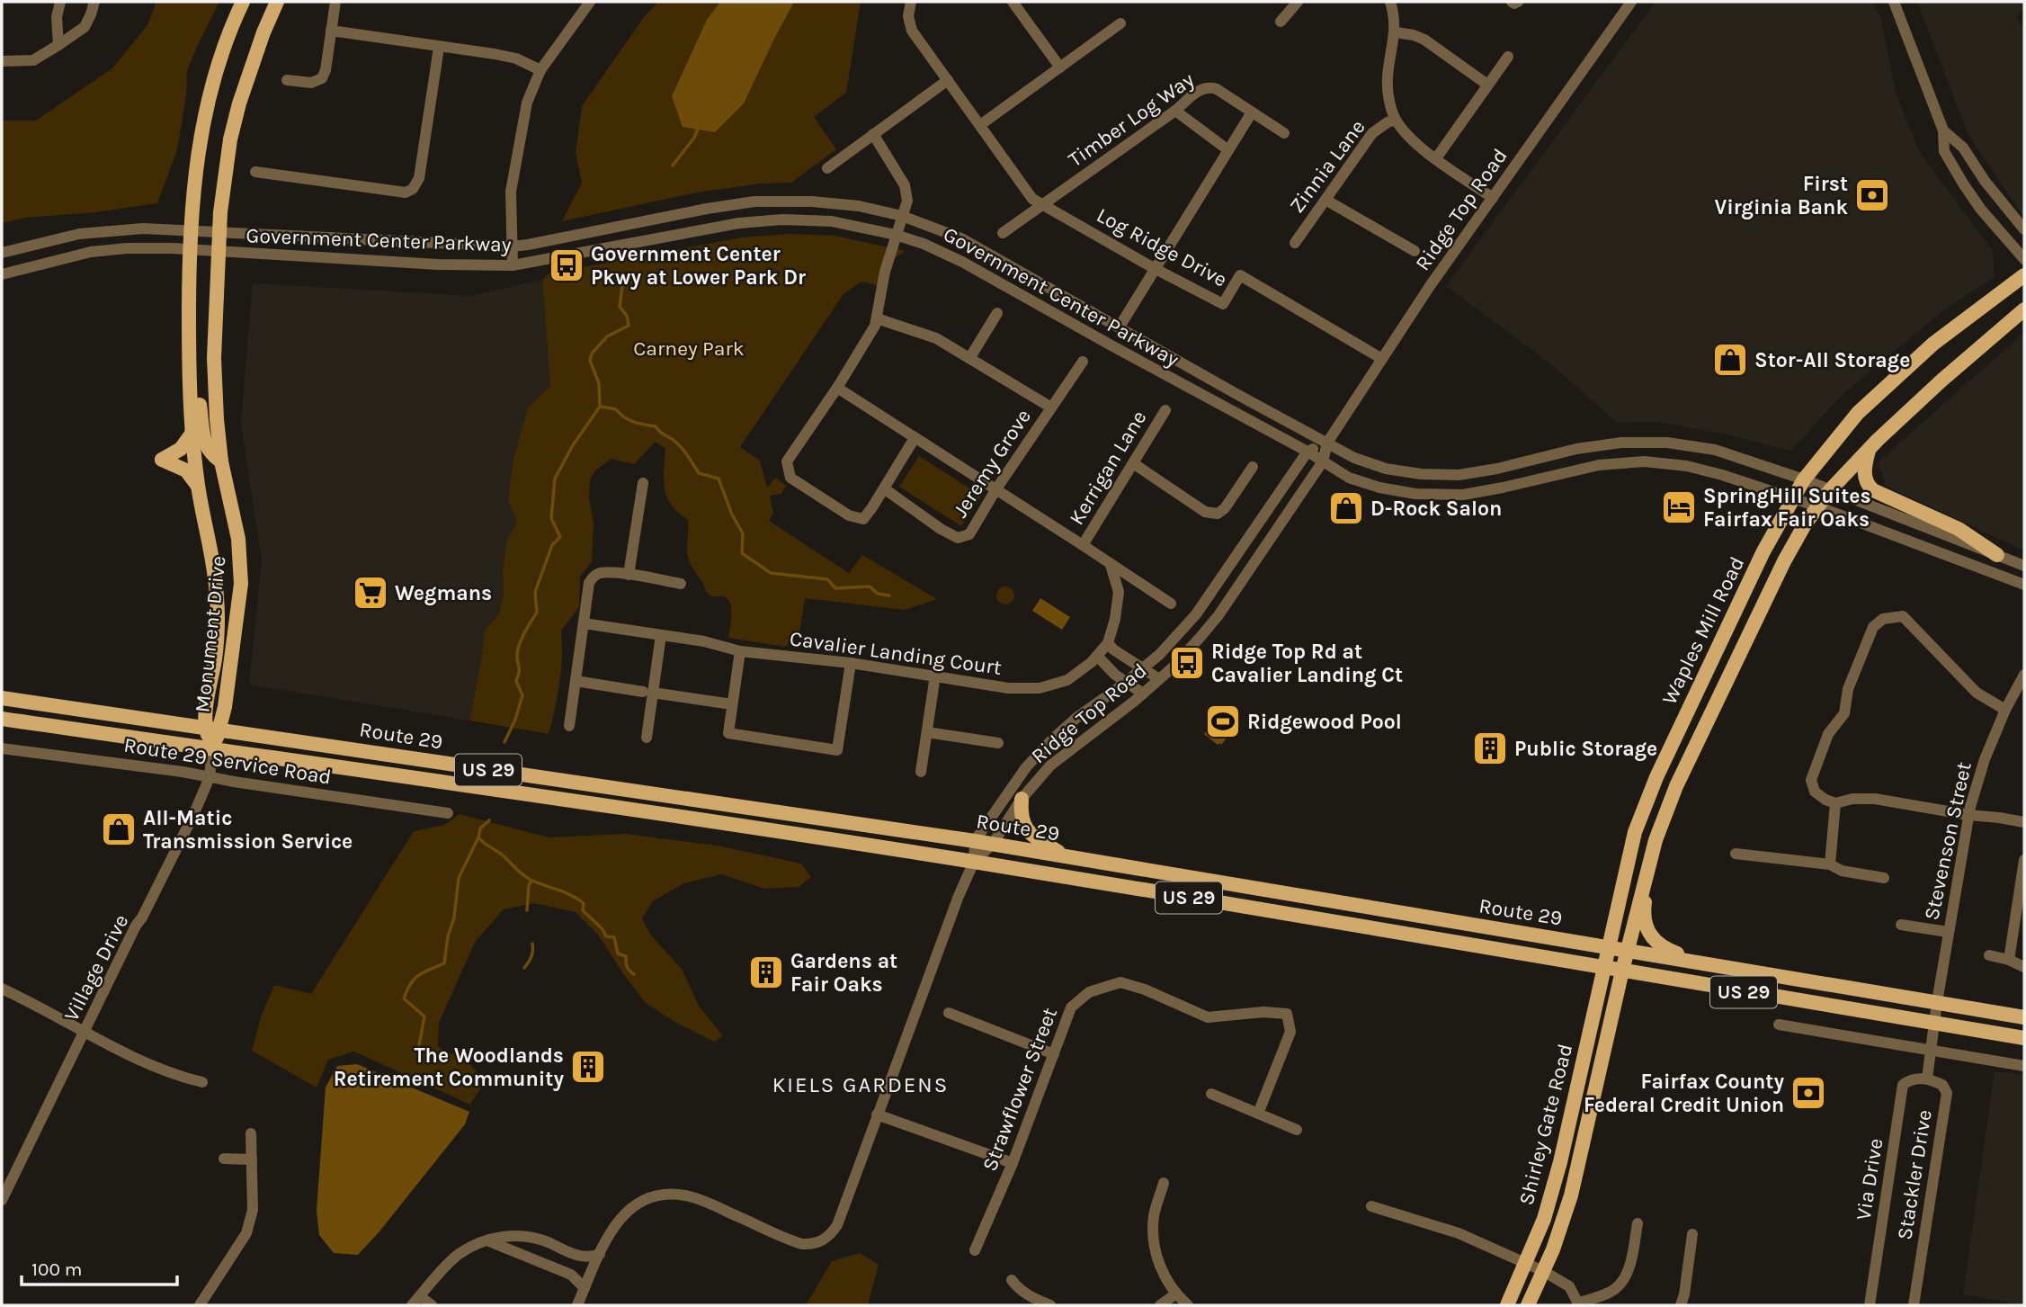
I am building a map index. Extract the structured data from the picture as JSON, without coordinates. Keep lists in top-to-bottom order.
{
  "streets": {
    "main road": [
      "Waples Mill Road",
      "Monument Drive",
      "Route 29",
      "US 29",
      "Shirley Gate Road"
    ],
    "street": [
      "Timber Log Way",
      "Zinnia Lane",
      "Ridge Top Road",
      "Government Center Parkway",
      "Log Ridge Drive",
      "Jeremy Grove",
      "Kerrigan Lane",
      "Cavalier Landing Court",
      "Route 29 Service Road",
      "Stevenson Street",
      "Village Drive",
      "Strawflower Street",
      "Stackler Drive",
      "Via Drive"
    ]
  },
  "crossings": [
    ["Timber Log Way", "Log Ridge Drive"],
    ["Ridge Top Road", "Government Center Parkway"],
    ["Ridge Top Road", "Log Ridge Drive"],
    ["Ridge Top Road", "Route 29"],
    ["Government Center Parkway", "Waples Mill Road"],
    ["Government Center Parkway", "Monument Drive"],
    ["Waples Mill Road", "Route 29"],
    ["Waples Mill Road", "Shirley Gate Road"],
    ["Monument Drive", "Route 29"],
    ["Monument Drive", "Village Drive"],
    ["Route 29", "Stevenson Street"],
    ["Route 29", "Village Drive"],
    ["Route 29", "Shirley Gate Road"],
    ["Route 29 Service Road", "Village Drive"],
    ["Stackler Drive", "Via Drive"]
  ],
  "districts": ["KIELS GARDENS"],
  "parks": ["Carney Park"],
  "places": {
    "bank": ["First Virginia Bank", "Fairfax County Federal Credit Union"],
    "bus stop": ["Government Center Pkwy at Lower Park Dr", "Ridge Top Rd at Cavalier Landing Ct"],
    "shop": ["Stor-All Storage", "D-Rock Salon", "All-Matic Transmission Service"],
    "hotel": ["SpringHill Suites Fairfax Fair Oaks"],
    "supermarket": ["Wegmans"],
    "sports": ["Ridgewood Pool"],
    "building": ["Public Storage", "Gardens at Fair Oaks", "The Woodlands Retirement Community"]
  },
  "scale_bar": "100 m"
}
